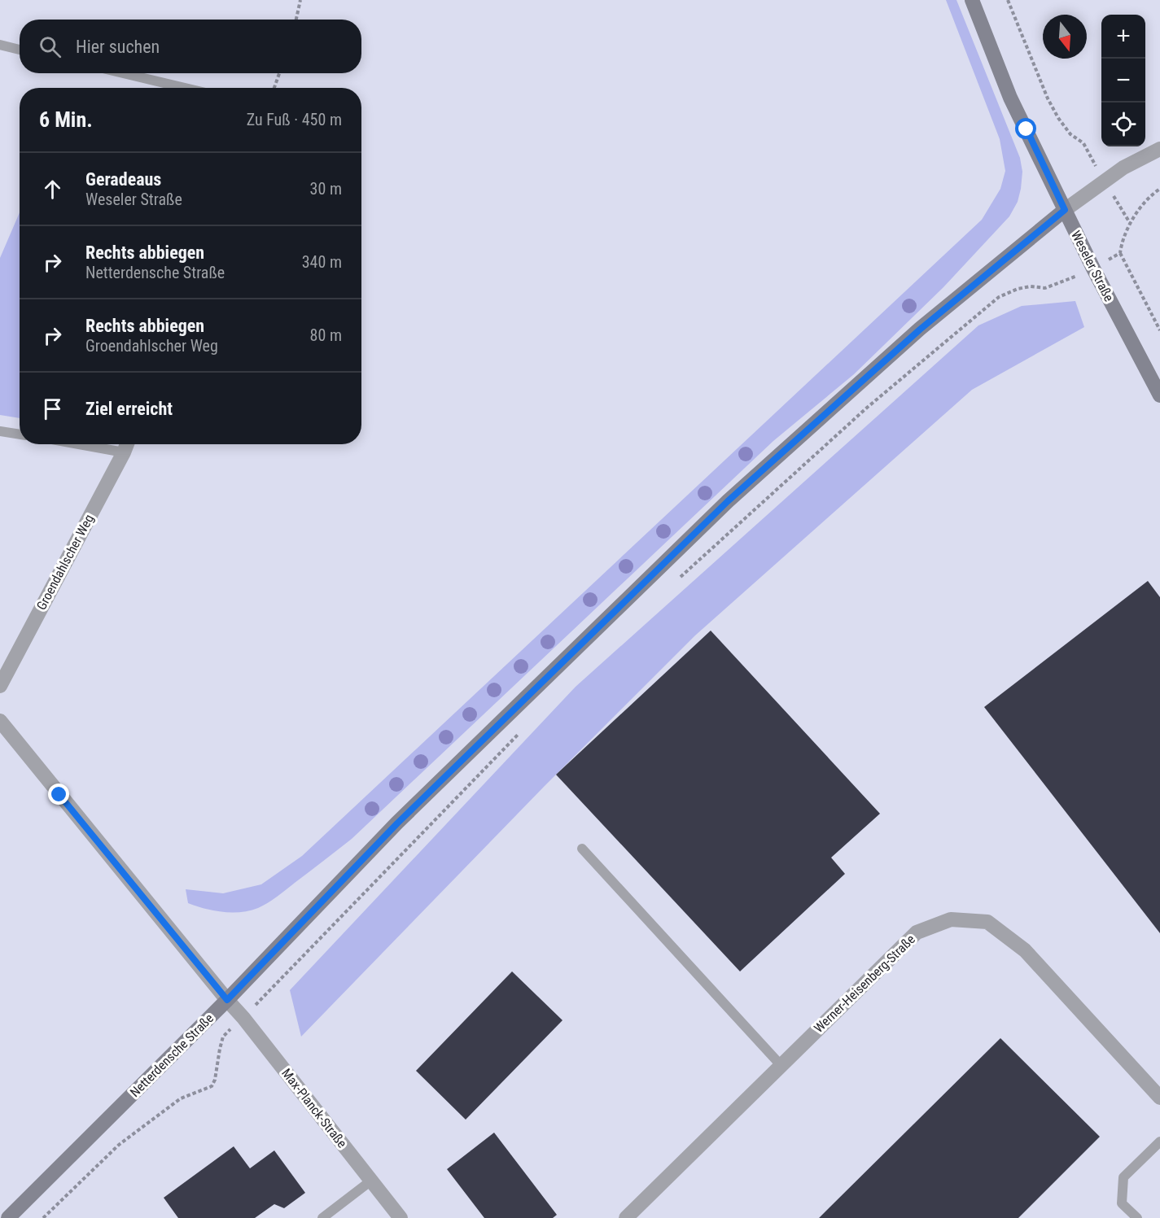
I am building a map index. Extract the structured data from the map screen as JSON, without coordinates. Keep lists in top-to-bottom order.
{
  "streets": {
    "main road": ["Weseler Straße", "Netterdensche Straße"],
    "street": ["Groendahlscher Weg", "Werner-Heisenberg-Straße", "Max-Planck-Straße"]
  },
  "crossings": [
    ["Weseler Straße", "Netterdensche Straße"],
    ["Netterdensche Straße", "Max-Planck-Straße"]
  ],
  "north": "bottom",
  "page": {
    "map_buttons": ["+", "−"],
    "search": "Hier suchen",
    "heading": ["6 Min.", "Zu Fuß · 450 m"],
    "list": [
      ["Geradeaus", "Weseler Straße", "30 m"],
      ["Rechts abbiegen", "Netterdensche Straße", "340 m"],
      ["Rechts abbiegen", "Groendahlscher Weg", "80 m"],
      "Ziel erreicht"
    ]
  }
}
